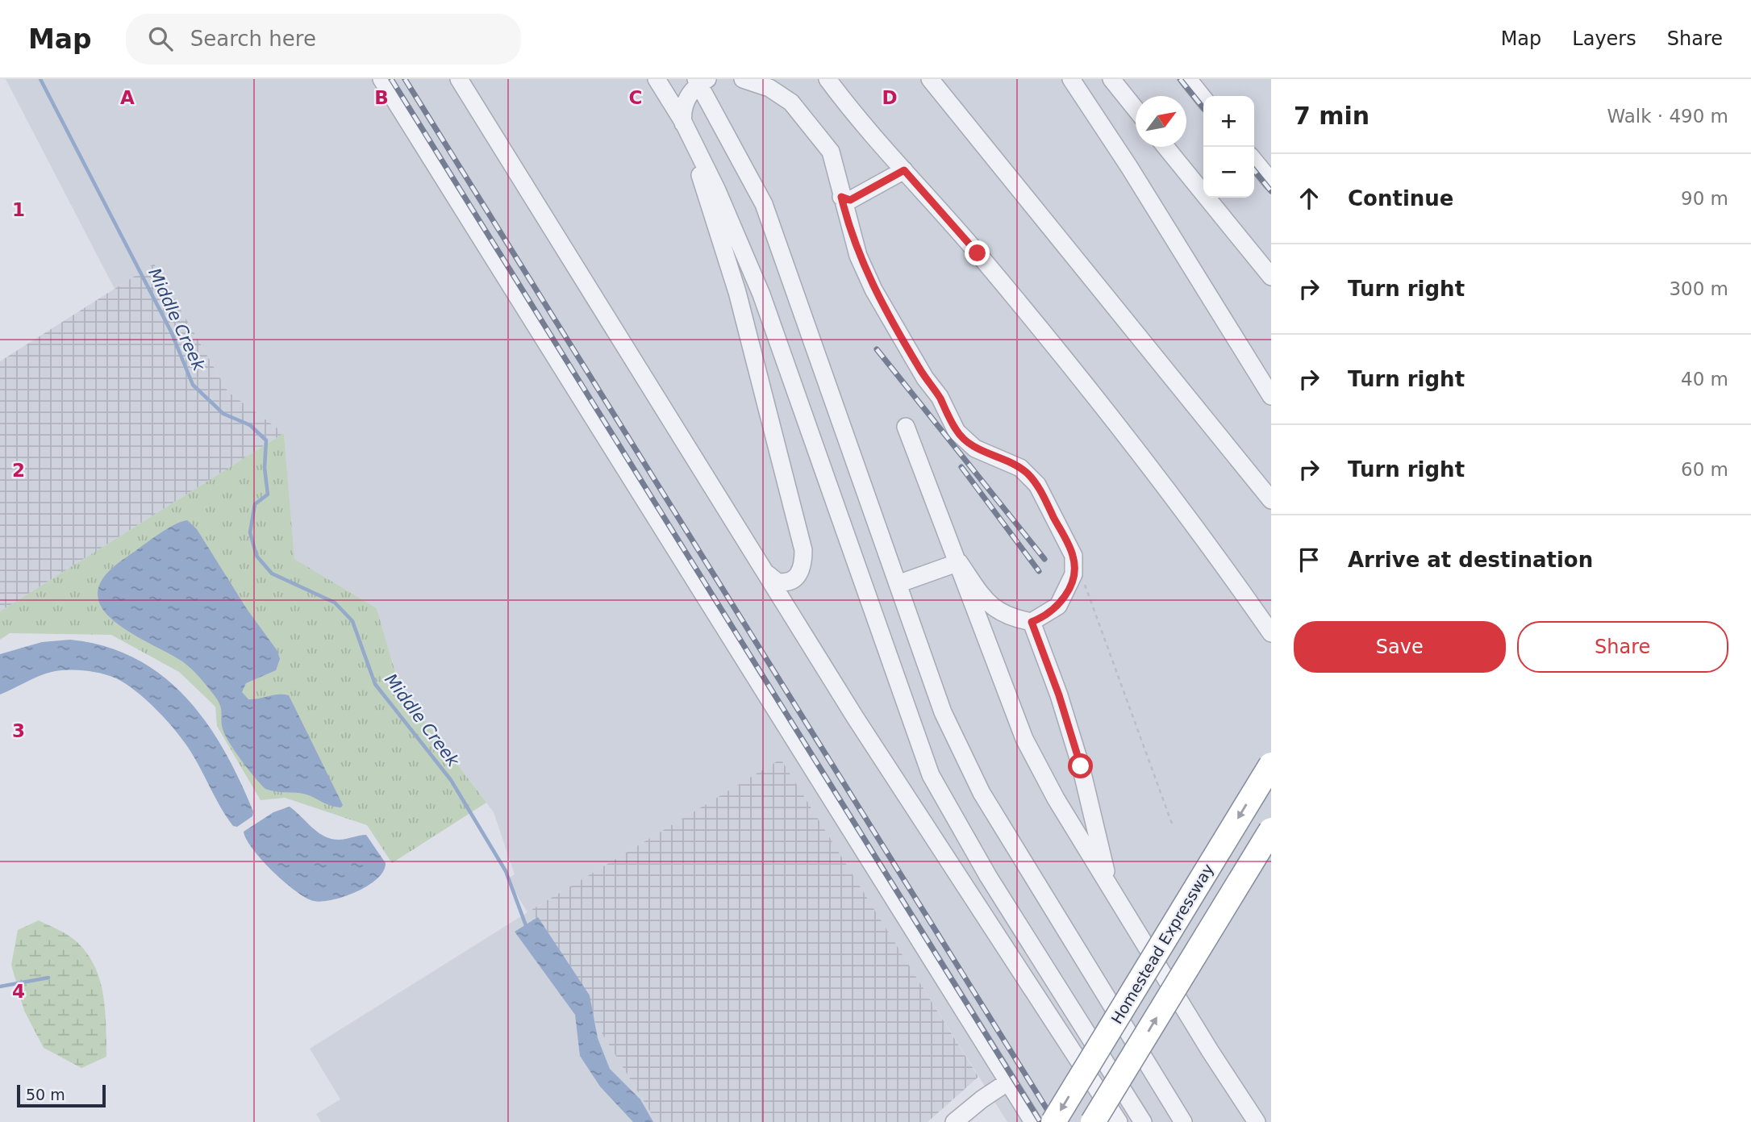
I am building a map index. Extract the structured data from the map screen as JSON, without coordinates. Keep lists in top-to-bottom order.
{
  "streets": {
    "highway": ["Homestead Expressway"]
  },
  "water": ["Middle Creek"],
  "scale_bar": "50 m",
  "north": "top right",
  "page": {
    "header": "Map",
    "search": "Search here",
    "nav": ["Map", "Layers", "Share"],
    "heading": ["7 min", "Walk · 490 m"],
    "map_buttons": ["+", "−"],
    "list": [
      ["Continue", "90 m"],
      ["Turn right", "300 m"],
      ["Turn right", "40 m"],
      ["Turn right", "60 m"],
      "Arrive at destination"
    ],
    "buttons": ["Save", "Share"],
    "scale": "50 m"
  },
  "grid": {
    "columns": [
      "A",
      "B",
      "C",
      "D"
    ],
    "rows": [
      "1",
      "2",
      "3",
      "4"
    ]
  }
}
